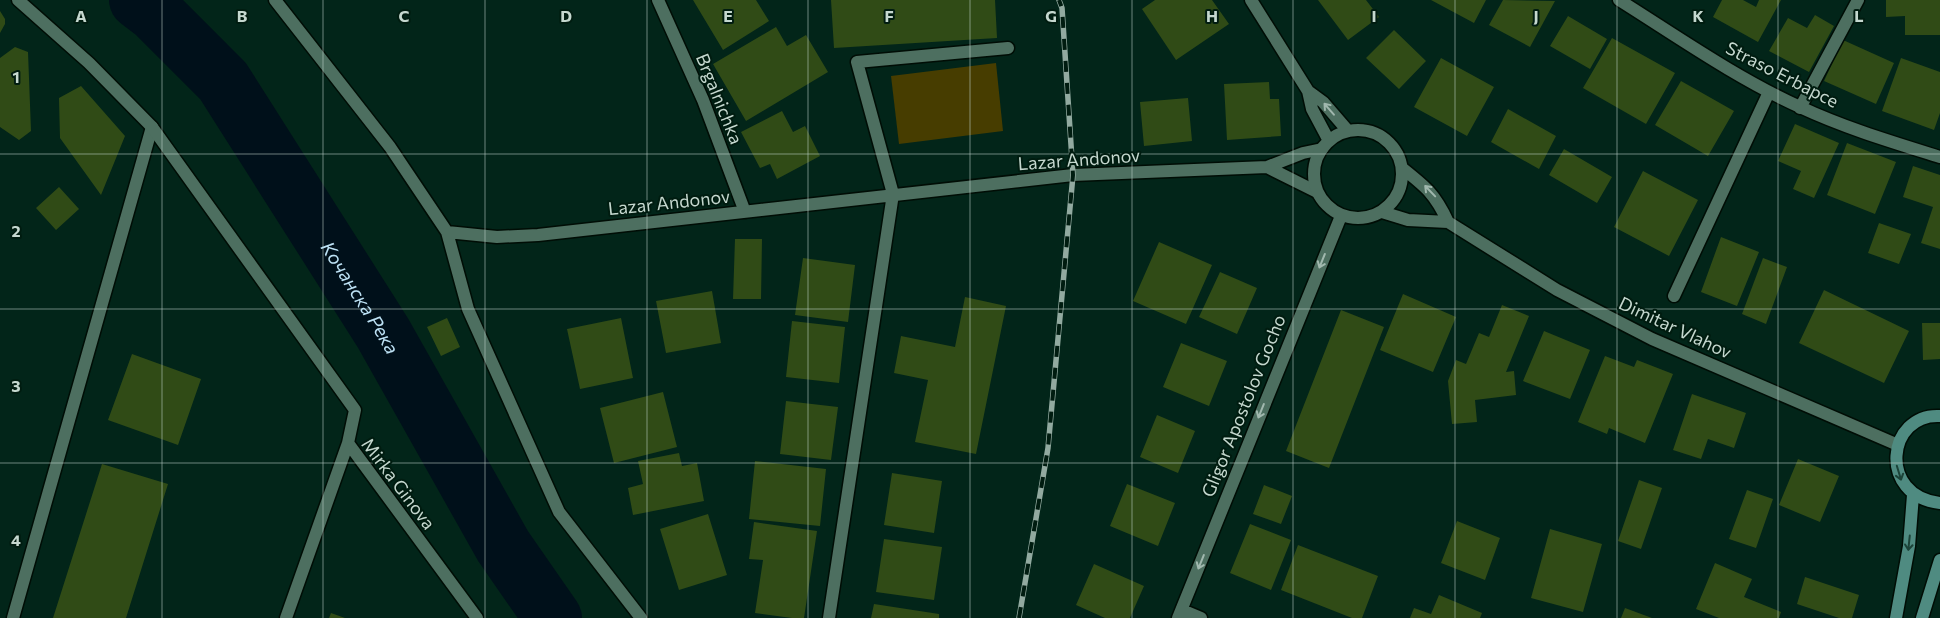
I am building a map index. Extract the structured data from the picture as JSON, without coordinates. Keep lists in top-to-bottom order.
{
  "streets": {
    "street": [
      "Straso Erbapce",
      "Brgalnichka",
      "Lazar Andonov",
      "Dimitar Vlahov",
      "Gligor Apostolov Gocho",
      "Mirka Ginova"
    ]
  },
  "crossings": [
    ["Brgalnichka", "Lazar Andonov"],
    ["Lazar Andonov", "Dimitar Vlahov"],
    ["Lazar Andonov", "Gligor Apostolov Gocho"],
    ["Dimitar Vlahov", "Gligor Apostolov Gocho"]
  ],
  "one_way": ["Gligor Apostolov Gocho"],
  "water": ["Кочанска Река"],
  "grid": {
    "columns": [
      "A",
      "B",
      "C",
      "D",
      "E",
      "F",
      "G",
      "H",
      "I",
      "J",
      "K",
      "L"
    ],
    "rows": [
      "1",
      "2",
      "3",
      "4"
    ]
  }
}
